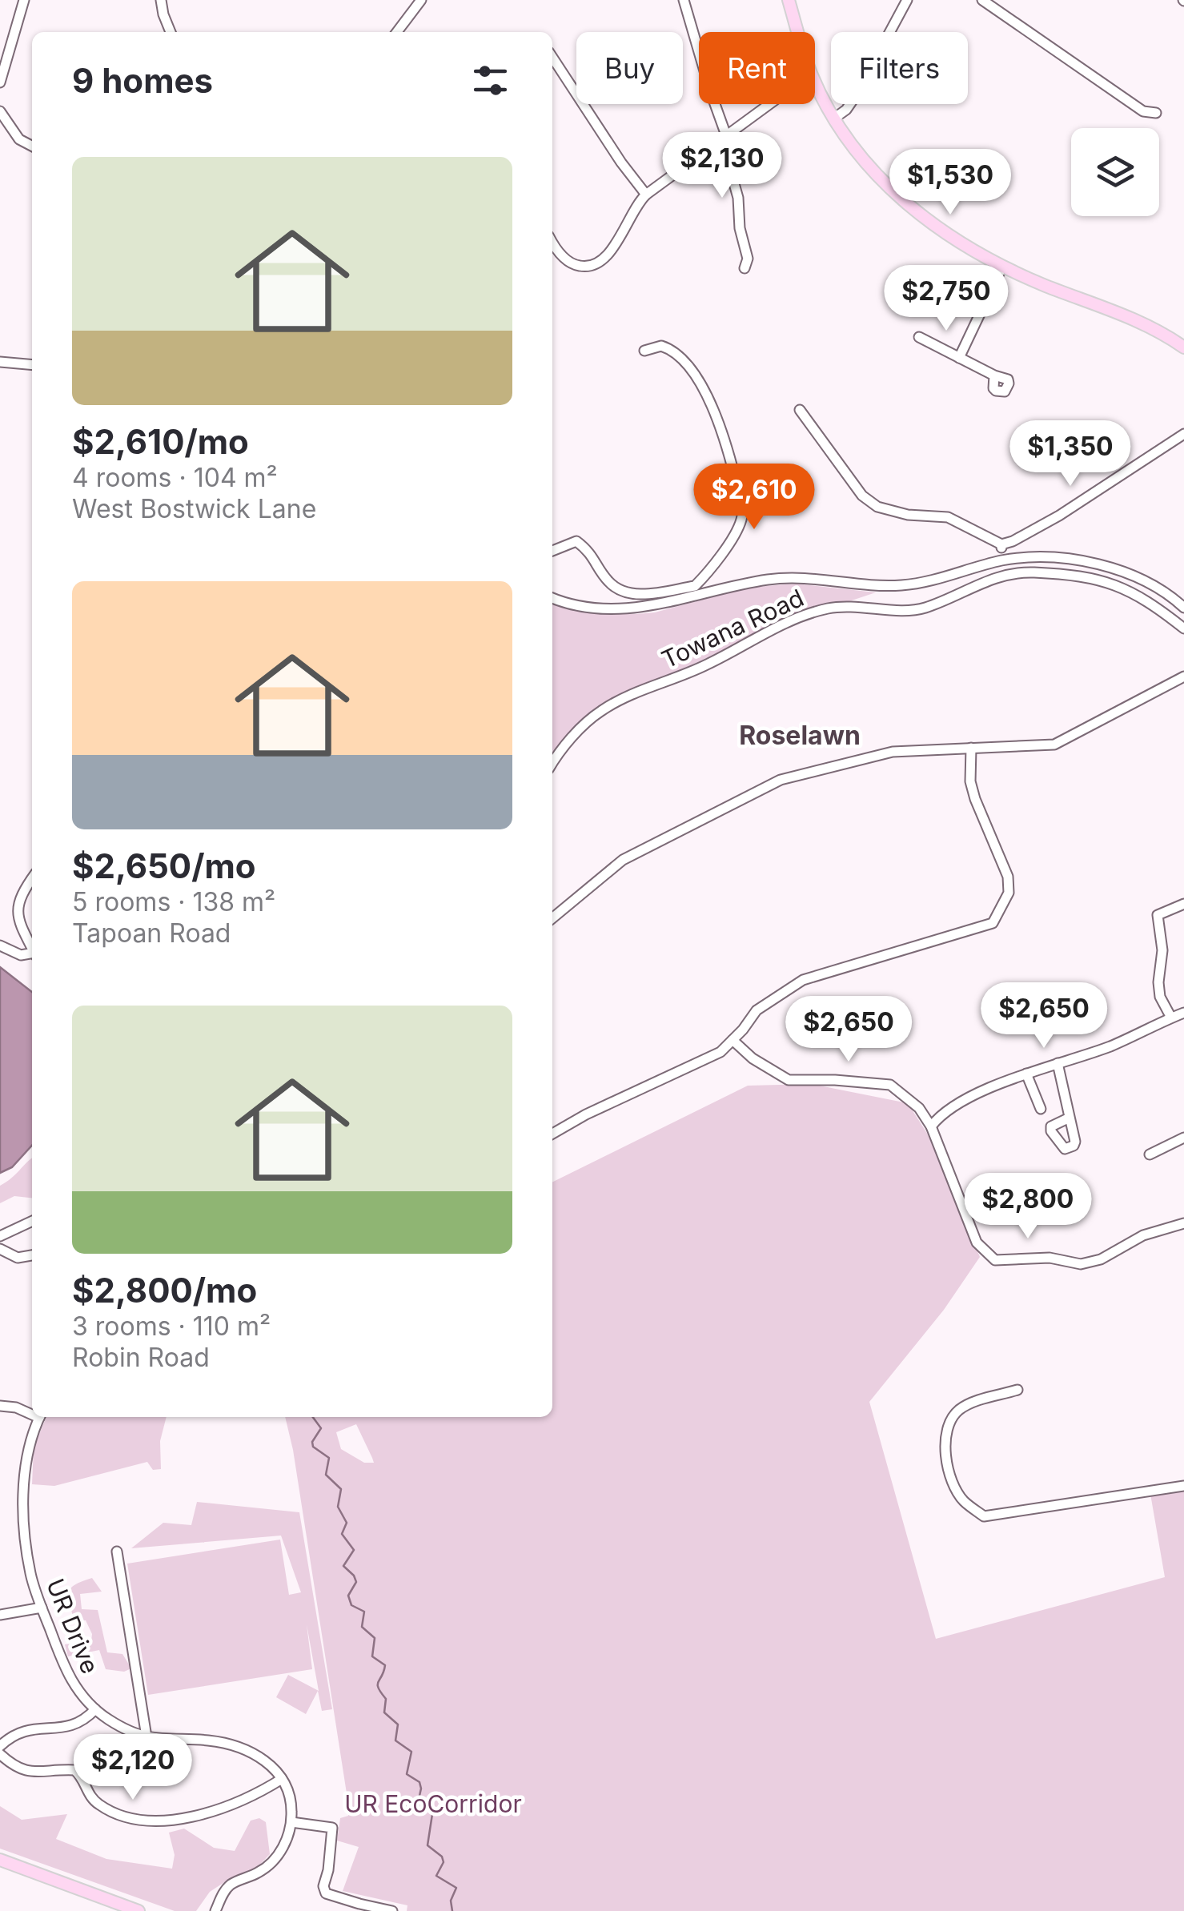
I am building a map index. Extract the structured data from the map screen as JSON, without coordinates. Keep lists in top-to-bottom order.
{
  "streets": {
    "street": ["Towana Road", "UR Drive"]
  },
  "districts": ["Roselawn"],
  "parks": ["UR EcoCorridor"],
  "page": {
    "chip": ["Buy", "Rent", "Filters"],
    "heading": "9 homes",
    "list": [
      {
        "name": "$2,610/mo",
        "note": "4 rooms · 104 m² · West Bostwick Lane"
      },
      {
        "name": "$2,650/mo",
        "note": "5 rooms · 138 m² · Tapoan Road"
      },
      {
        "name": "$2,800/mo",
        "note": "3 rooms · 110 m² · Robin Road"
      }
    ],
    "price": [
      "$2,130",
      "$1,530",
      "$2,750",
      "$1,350",
      "$2,610",
      "$2,650",
      "$2,650",
      "$2,800",
      "$2,120"
    ]
  }
}
